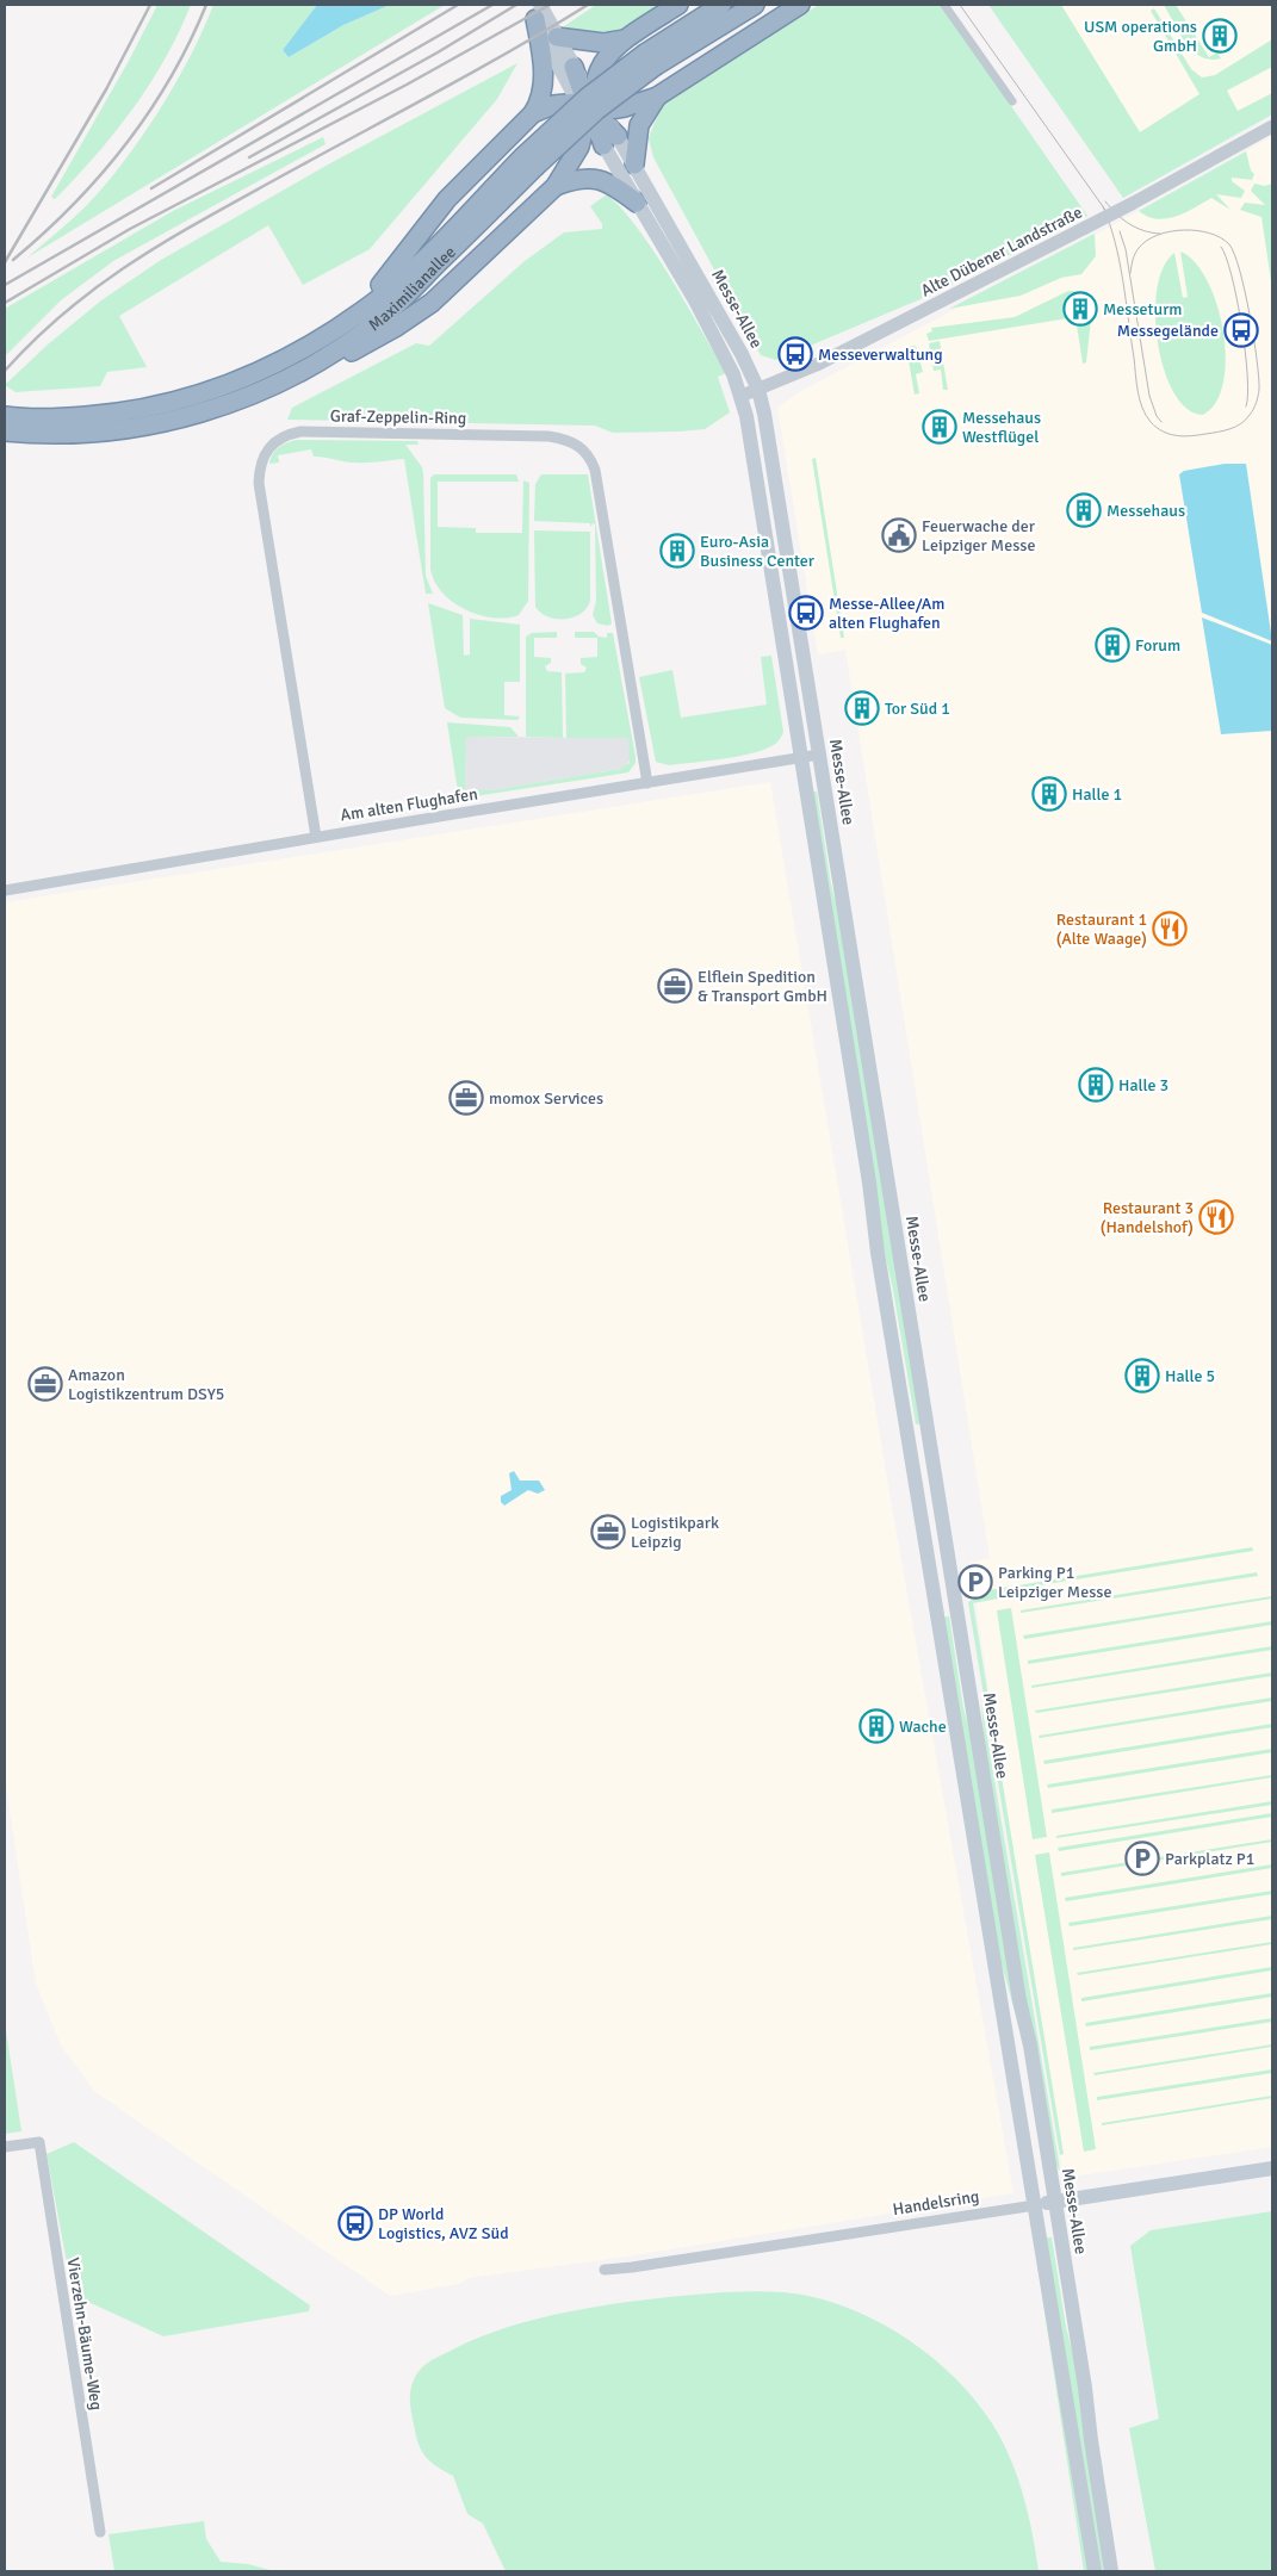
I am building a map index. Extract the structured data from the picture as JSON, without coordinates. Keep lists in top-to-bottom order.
{
  "streets": {
    "highway": ["Maximilianallee"],
    "main road": ["Messe-Allee", "Handelsring"],
    "street": [
      "Alte Dübener Landstraße",
      "Graf-Zeppelin-Ring",
      "Am alten Flughafen",
      "Vierzehn-Bäume-Weg"
    ]
  },
  "crossings": [
    ["Alte Dübener Landstraße", "Messe-Allee"],
    ["Messe-Allee", "Am alten Flughafen"],
    ["Messe-Allee", "Handelsring"],
    ["Graf-Zeppelin-Ring", "Am alten Flughafen"]
  ],
  "places": {
    "building": [
      "USM operations GmbH",
      "Messeturm",
      "Messehaus Westflügel",
      "Messehaus",
      "Euro-Asia Business Center",
      "Forum",
      "Tor Süd 1",
      "Halle 1",
      "Halle 3",
      "Halle 5",
      "Wache"
    ],
    "bus stop": [
      "Messegelände",
      "Messeverwaltung",
      "Messe-Allee/Am alten Flughafen",
      "DP World Logistics, AVZ Süd"
    ],
    "public building": ["Feuerwache der Leipziger Messe"],
    "restaurant": ["Restaurant 1 (Alte Waage)", "Restaurant 3 (Handelshof)"],
    "office": [
      "Elflein Spedition & Transport GmbH",
      "momox Services",
      "Amazon Logistikzentrum DSY5",
      "Logistikpark Leipzig"
    ],
    "parking": ["Parking P1 Leipziger Messe", "Parkplatz P1"]
  }
}
